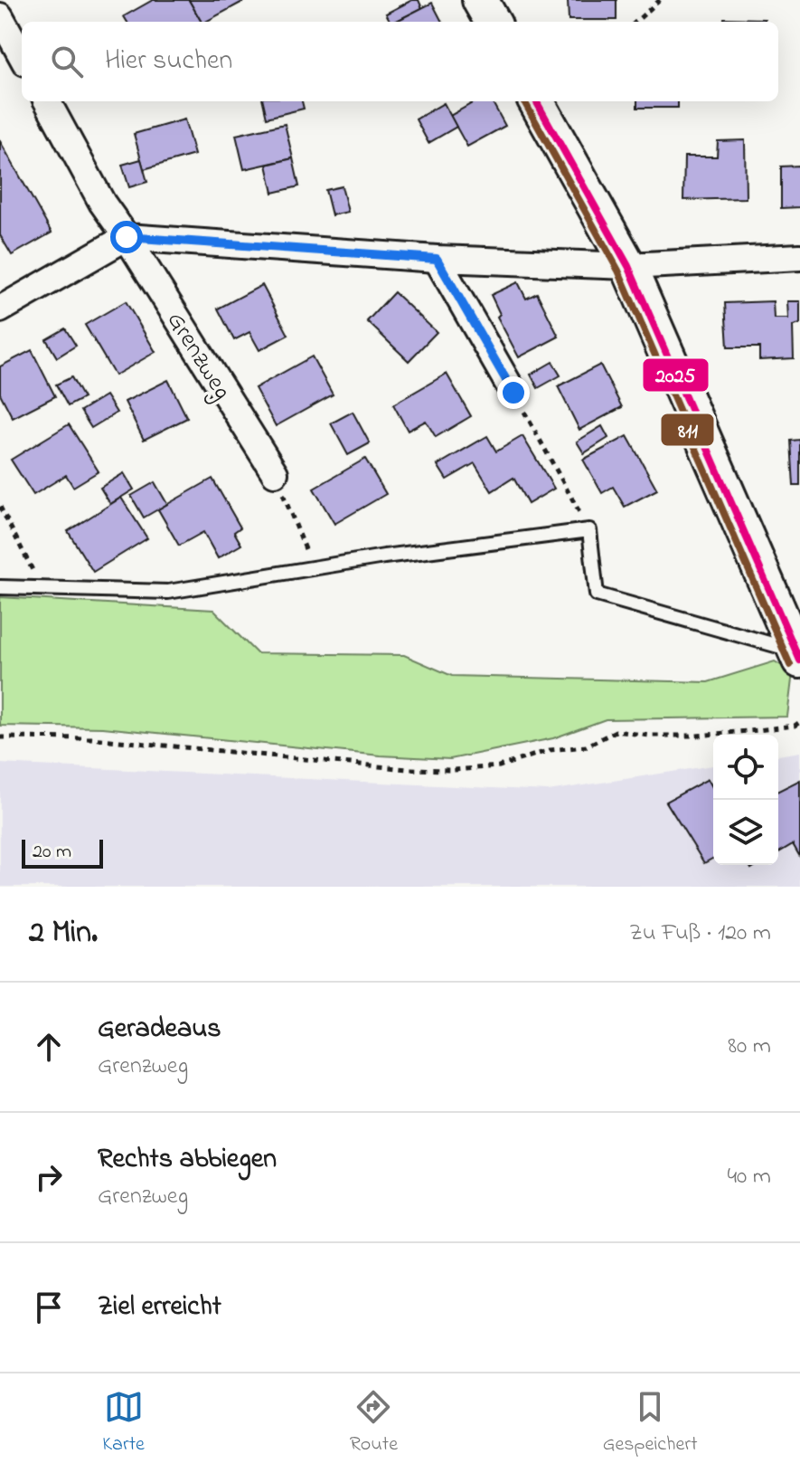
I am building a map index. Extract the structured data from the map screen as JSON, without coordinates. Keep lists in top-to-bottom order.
{
  "streets": {
    "street": ["Grenzweg"]
  },
  "lines": ["transit line 2025", "transit line 811"],
  "scale_bar": "20 m",
  "page": {
    "search": "Hier suchen",
    "scale": "20 m",
    "heading": ["2 Min.", "Zu Fuß · 120 m"],
    "list": [
      ["Geradeaus", "Grenzweg", "80 m"],
      ["Rechts abbiegen", "Grenzweg", "40 m"],
      "Ziel erreicht"
    ],
    "nav": ["Karte", "Route", "Gespeichert"]
  }
}
